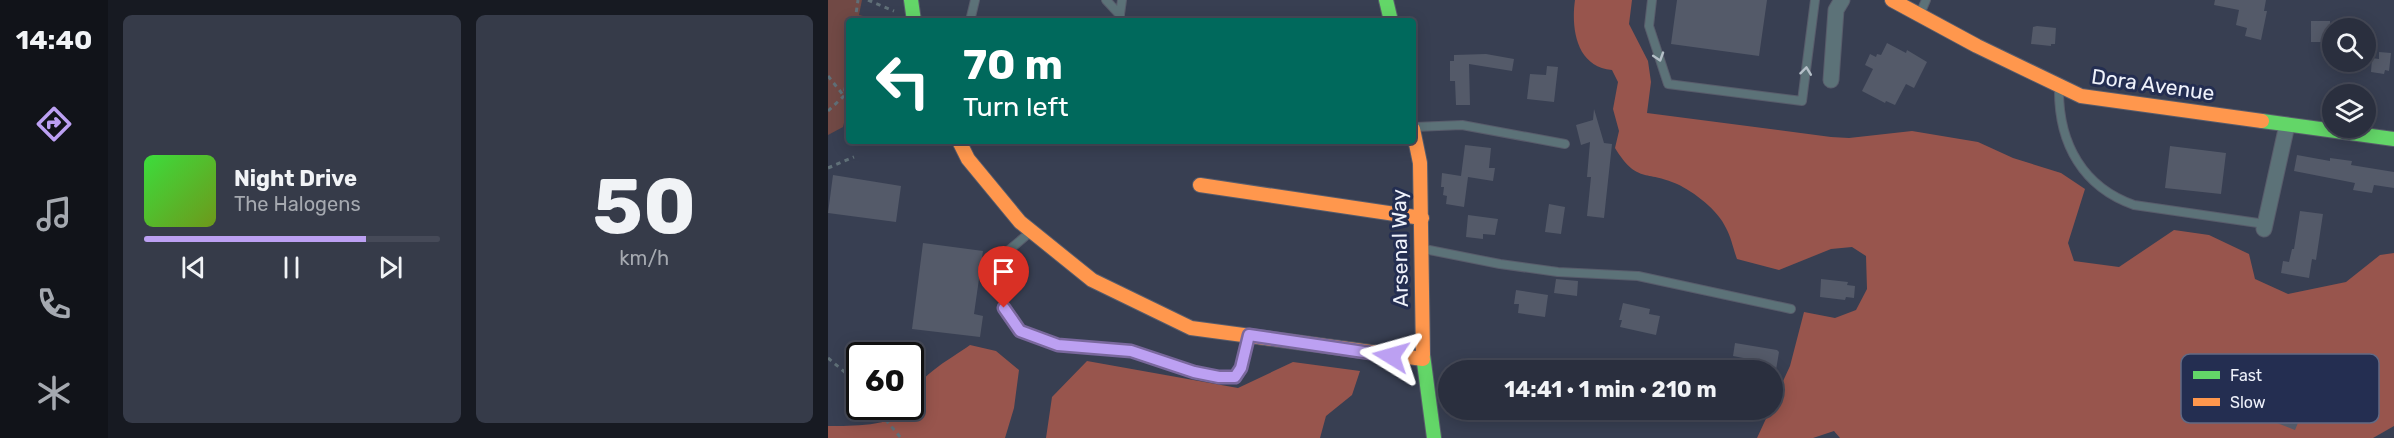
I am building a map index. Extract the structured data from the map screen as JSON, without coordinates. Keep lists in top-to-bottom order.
{
  "streets": {
    "main road": ["Dora Avenue", "Arsenal Way"]
  },
  "legend": ["Fast", "Slow"],
  "page": {
    "tabs": "14:40",
    "tile": ["50", "km/h"],
    "turn": ["70 m", "Turn left"],
    "song": ["Night Drive", "The Halogens"],
    "limit": "60",
    "trip": "14:41 · 1 min · 210 m"
  }
}
